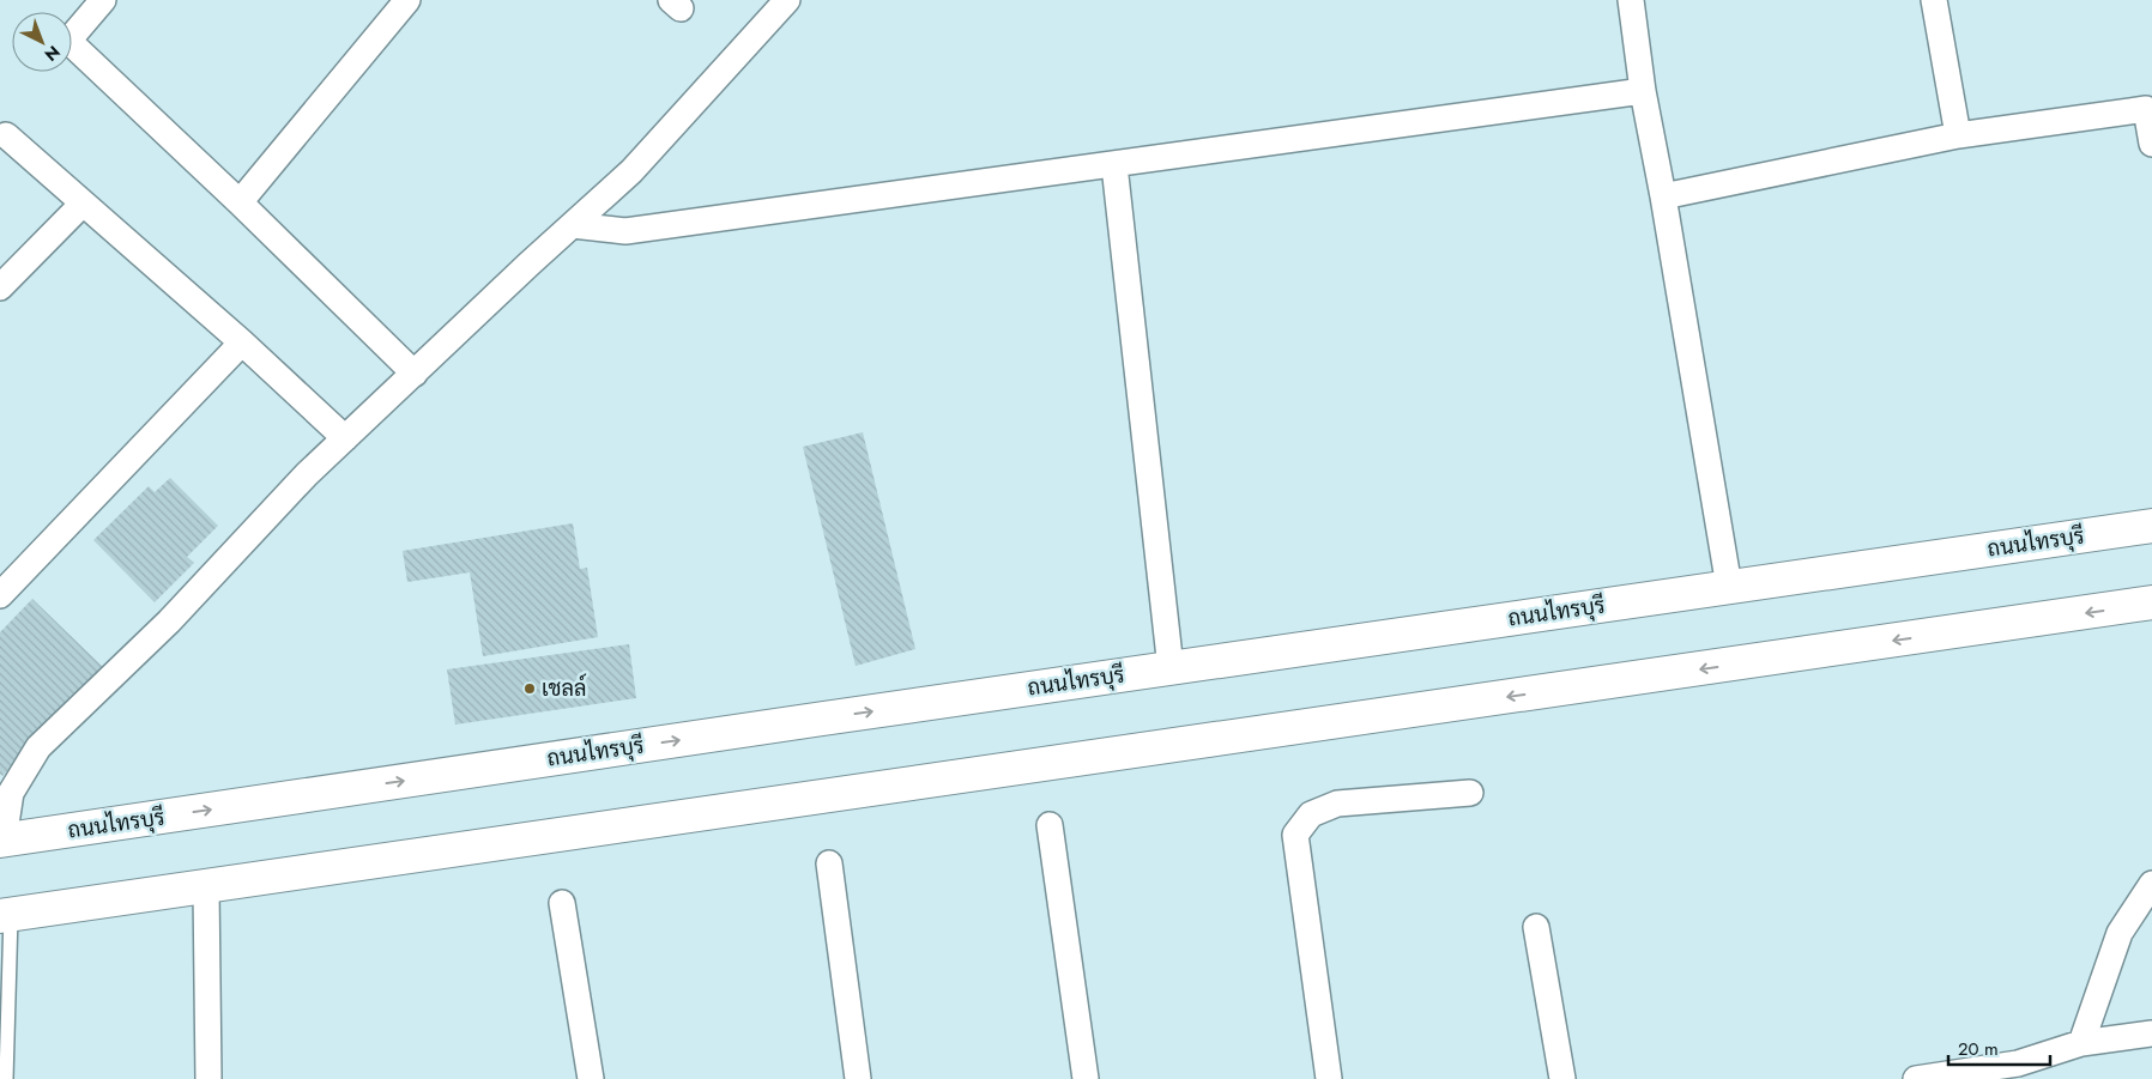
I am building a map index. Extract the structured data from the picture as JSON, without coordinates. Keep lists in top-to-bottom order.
{
  "streets": {
    "main road": ["ถนนไทรบุรี"]
  },
  "places": ["เชลล์"],
  "scale_bar": "20 m",
  "north": "bottom right"
}
